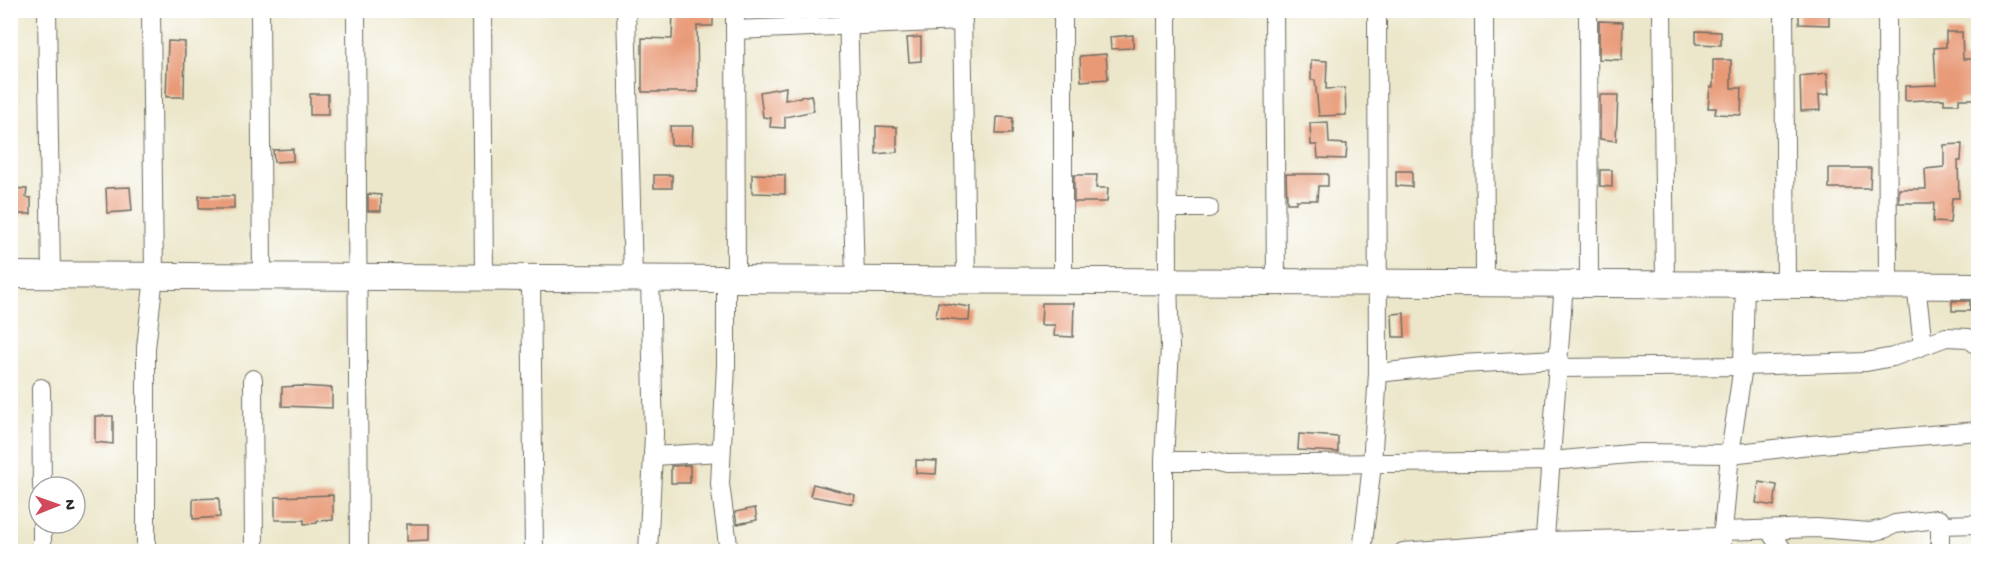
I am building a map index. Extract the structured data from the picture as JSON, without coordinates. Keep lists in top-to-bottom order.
{
  "north": "right"
}
